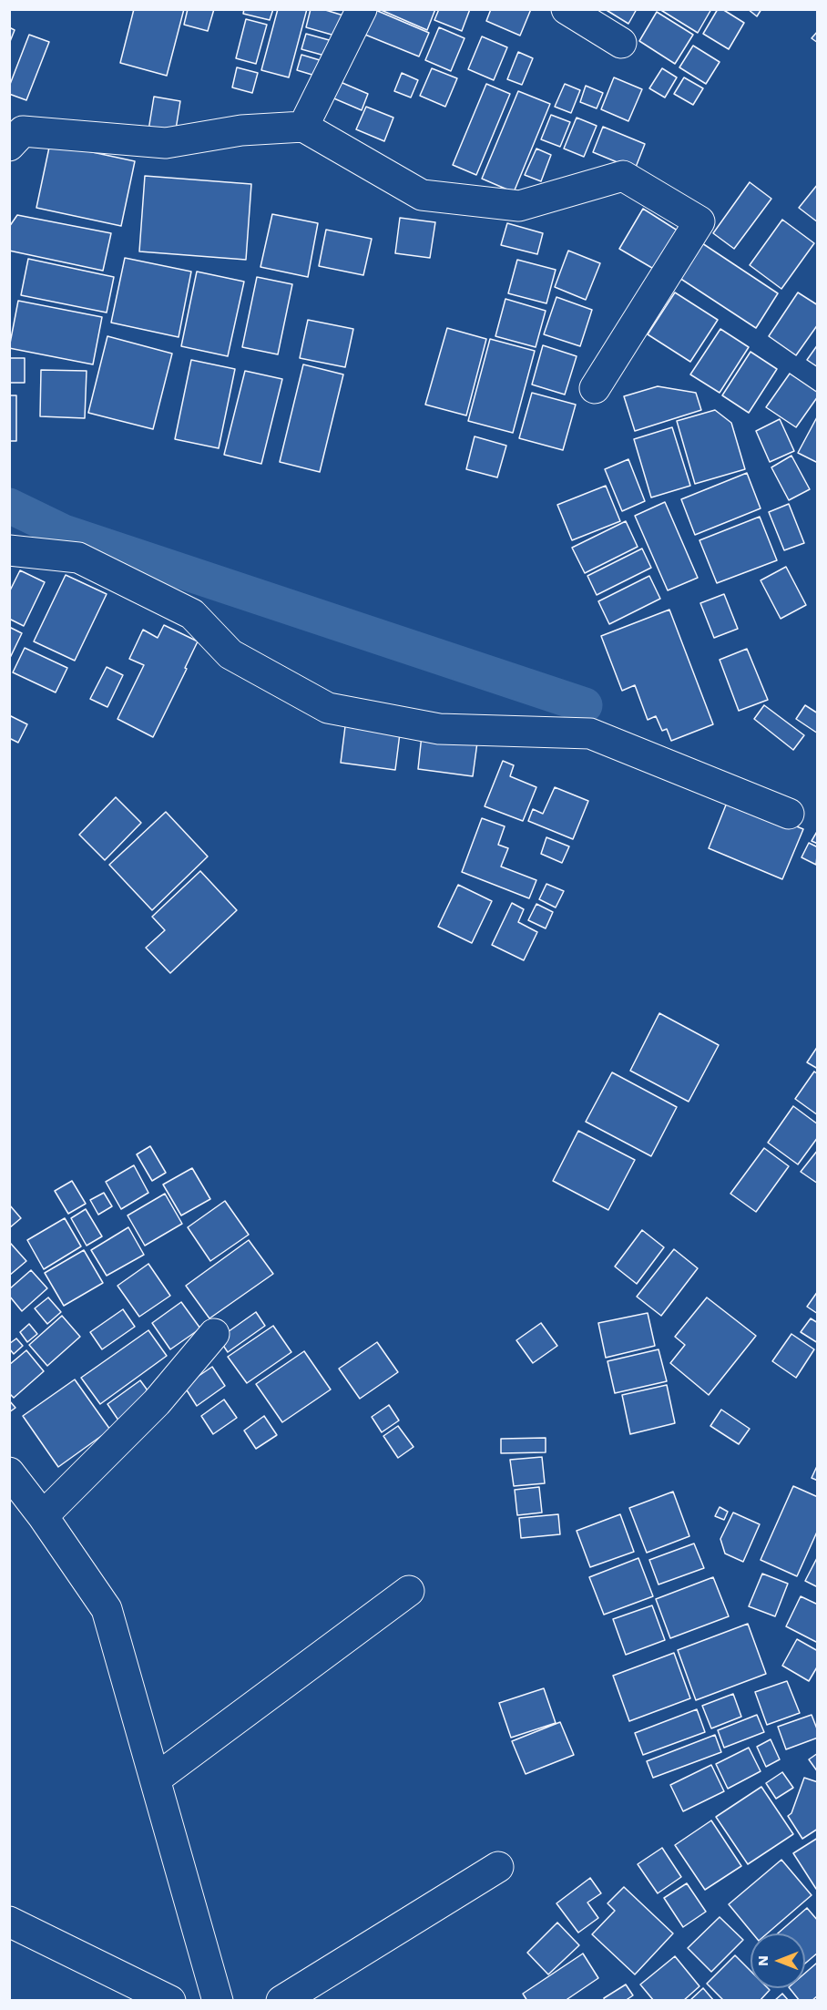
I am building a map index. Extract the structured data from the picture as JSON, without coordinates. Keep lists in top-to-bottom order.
{
  "north": "left"
}
